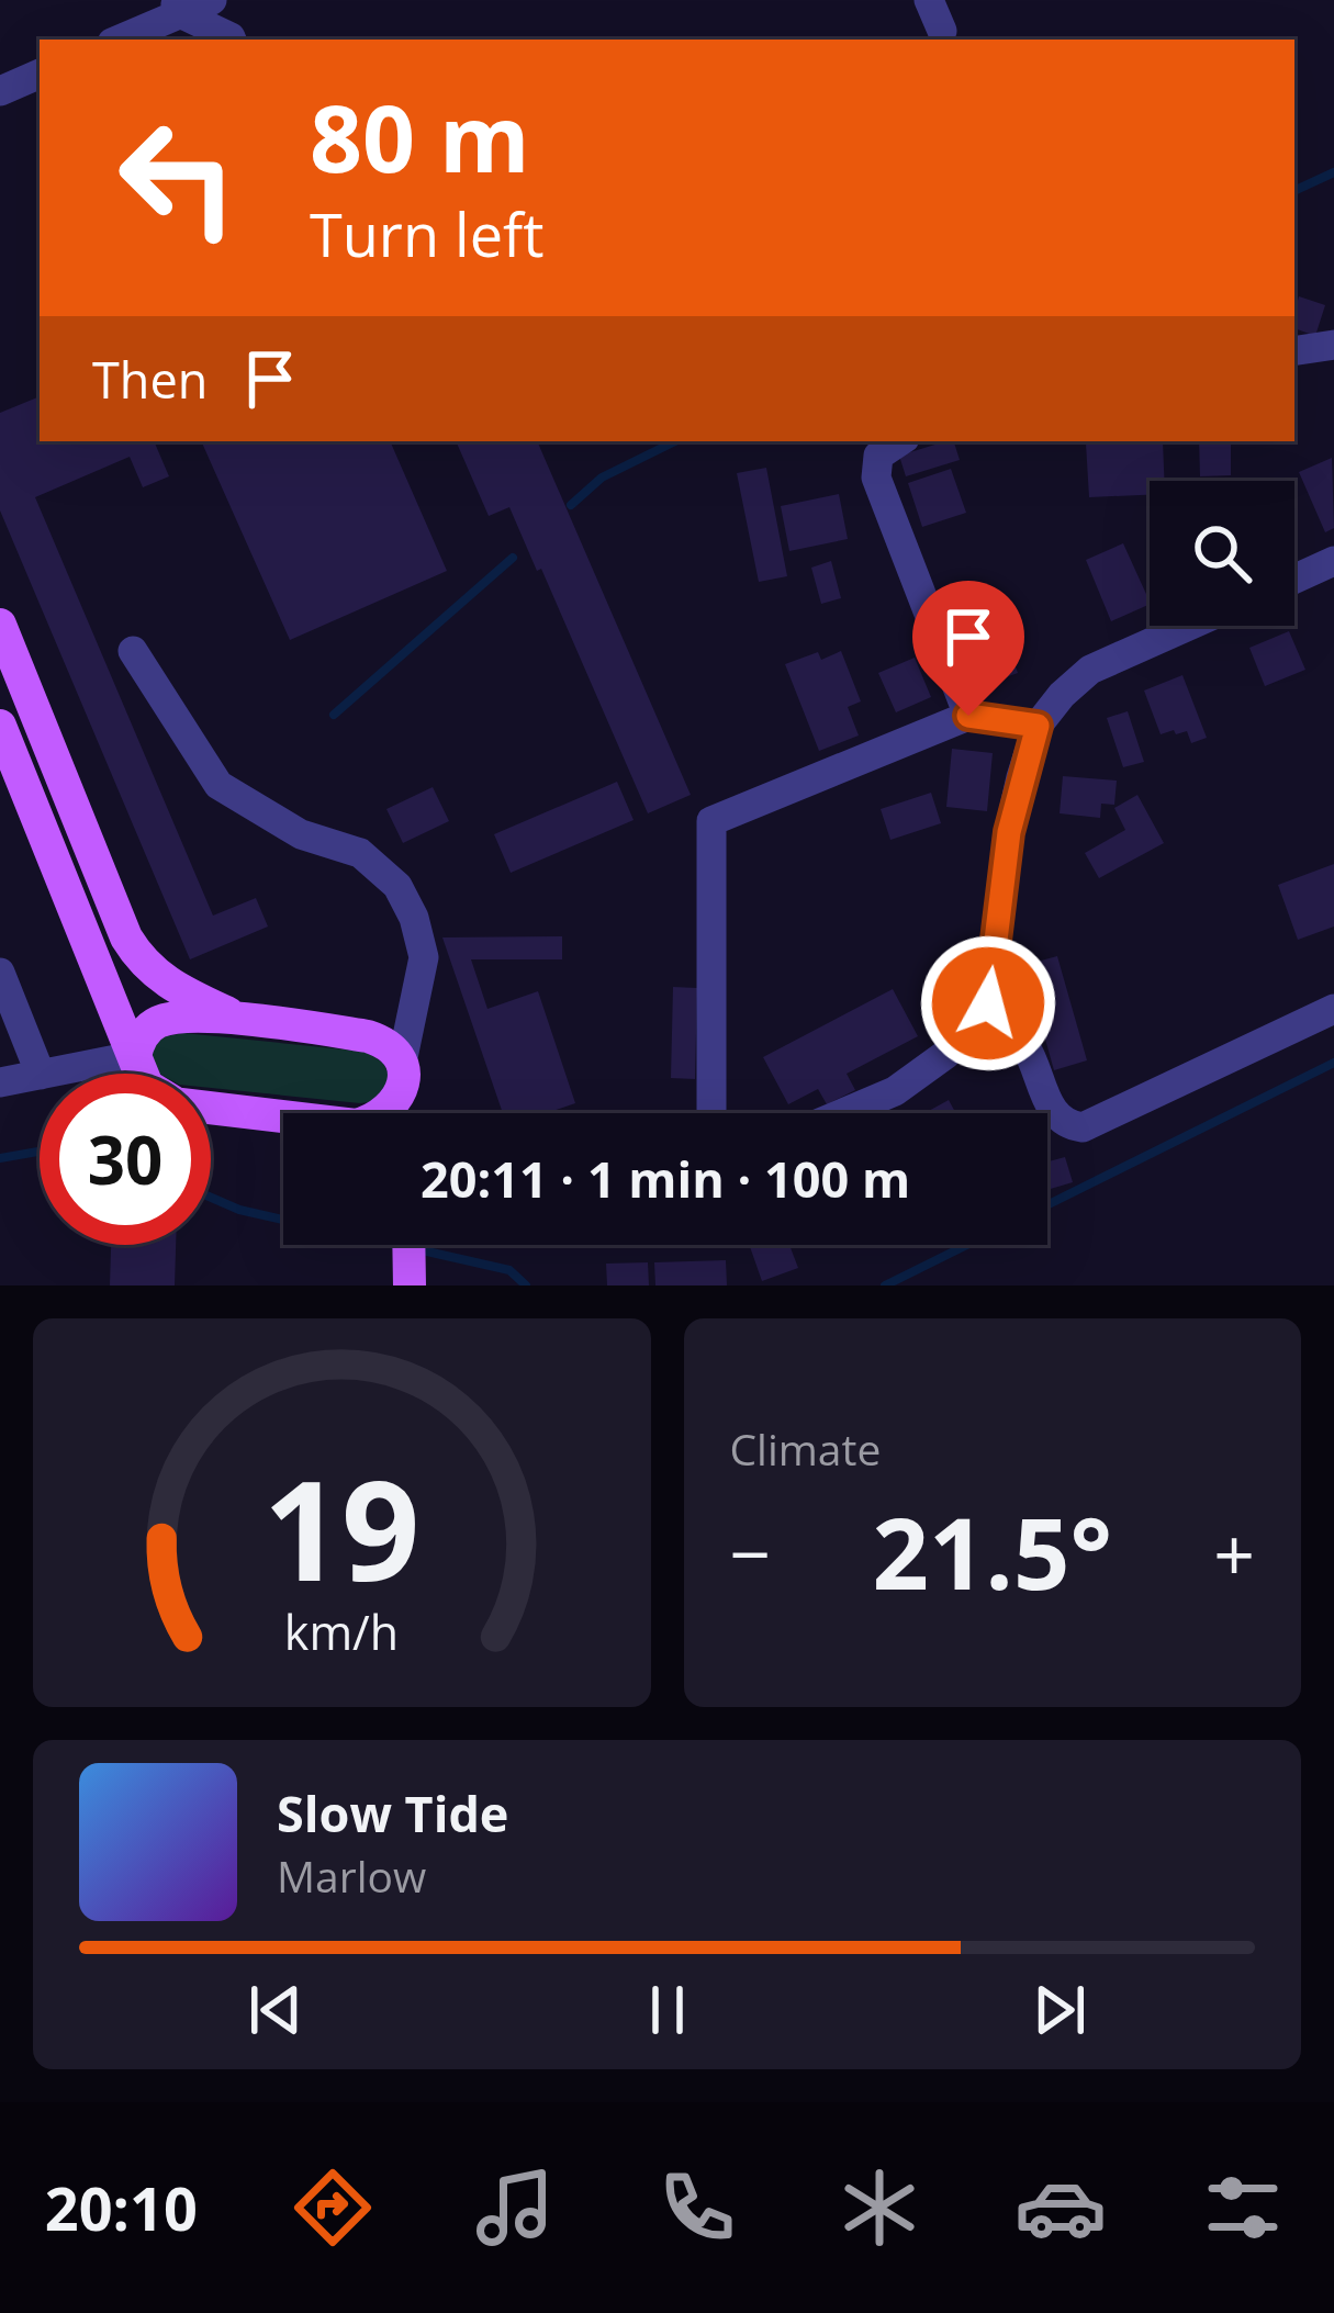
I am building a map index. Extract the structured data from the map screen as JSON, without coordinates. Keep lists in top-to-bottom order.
{
  "page": {
    "turn": ["80 m", "Turn left"],
    "then": "Then",
    "limit": "30",
    "trip": "20:11 · 1 min · 100 m",
    "tile": "Climate",
    "heat": ["−", "21.5°", "+"],
    "song": ["Slow Tide", "Marlow"],
    "tabs": "20:10",
    "gauge": ["19", "km/h"]
  }
}
